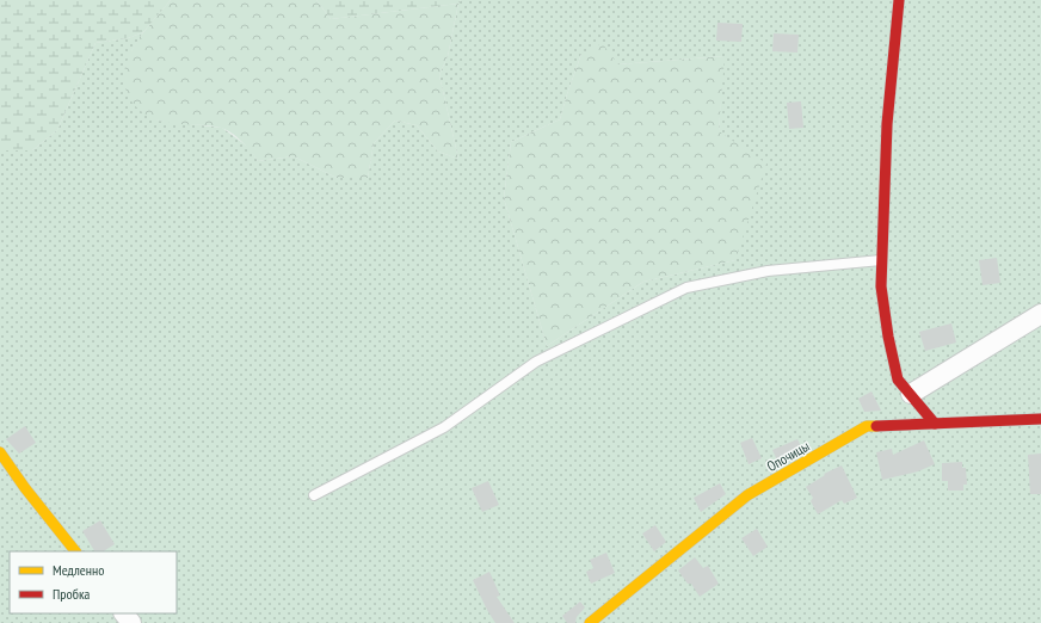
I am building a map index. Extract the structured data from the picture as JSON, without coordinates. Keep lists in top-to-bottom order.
{
  "streets": {
    "street": ["Опочицы"]
  },
  "legend": ["Медленно", "Пробка"]
}
